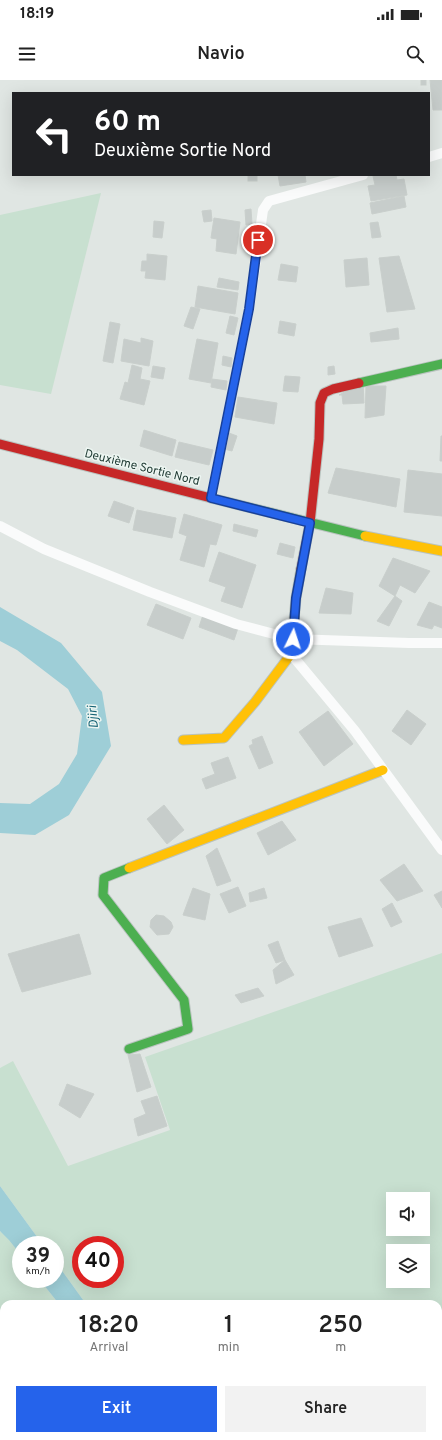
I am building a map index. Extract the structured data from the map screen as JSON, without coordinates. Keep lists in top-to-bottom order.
{
  "streets": {
    "street": ["Deuxième Sortie Nord"]
  },
  "water": ["Djiri"],
  "page": {
    "status": "18:19",
    "header": "Navio",
    "turn": ["60 m", "Deuxième Sortie Nord"],
    "speed": "39 km/h",
    "limit": "40",
    "eta": [
      "18:20",
      "Arrival",
      "1",
      "min",
      "250",
      "m"
    ],
    "buttons": ["Exit", "Share"]
  }
}
